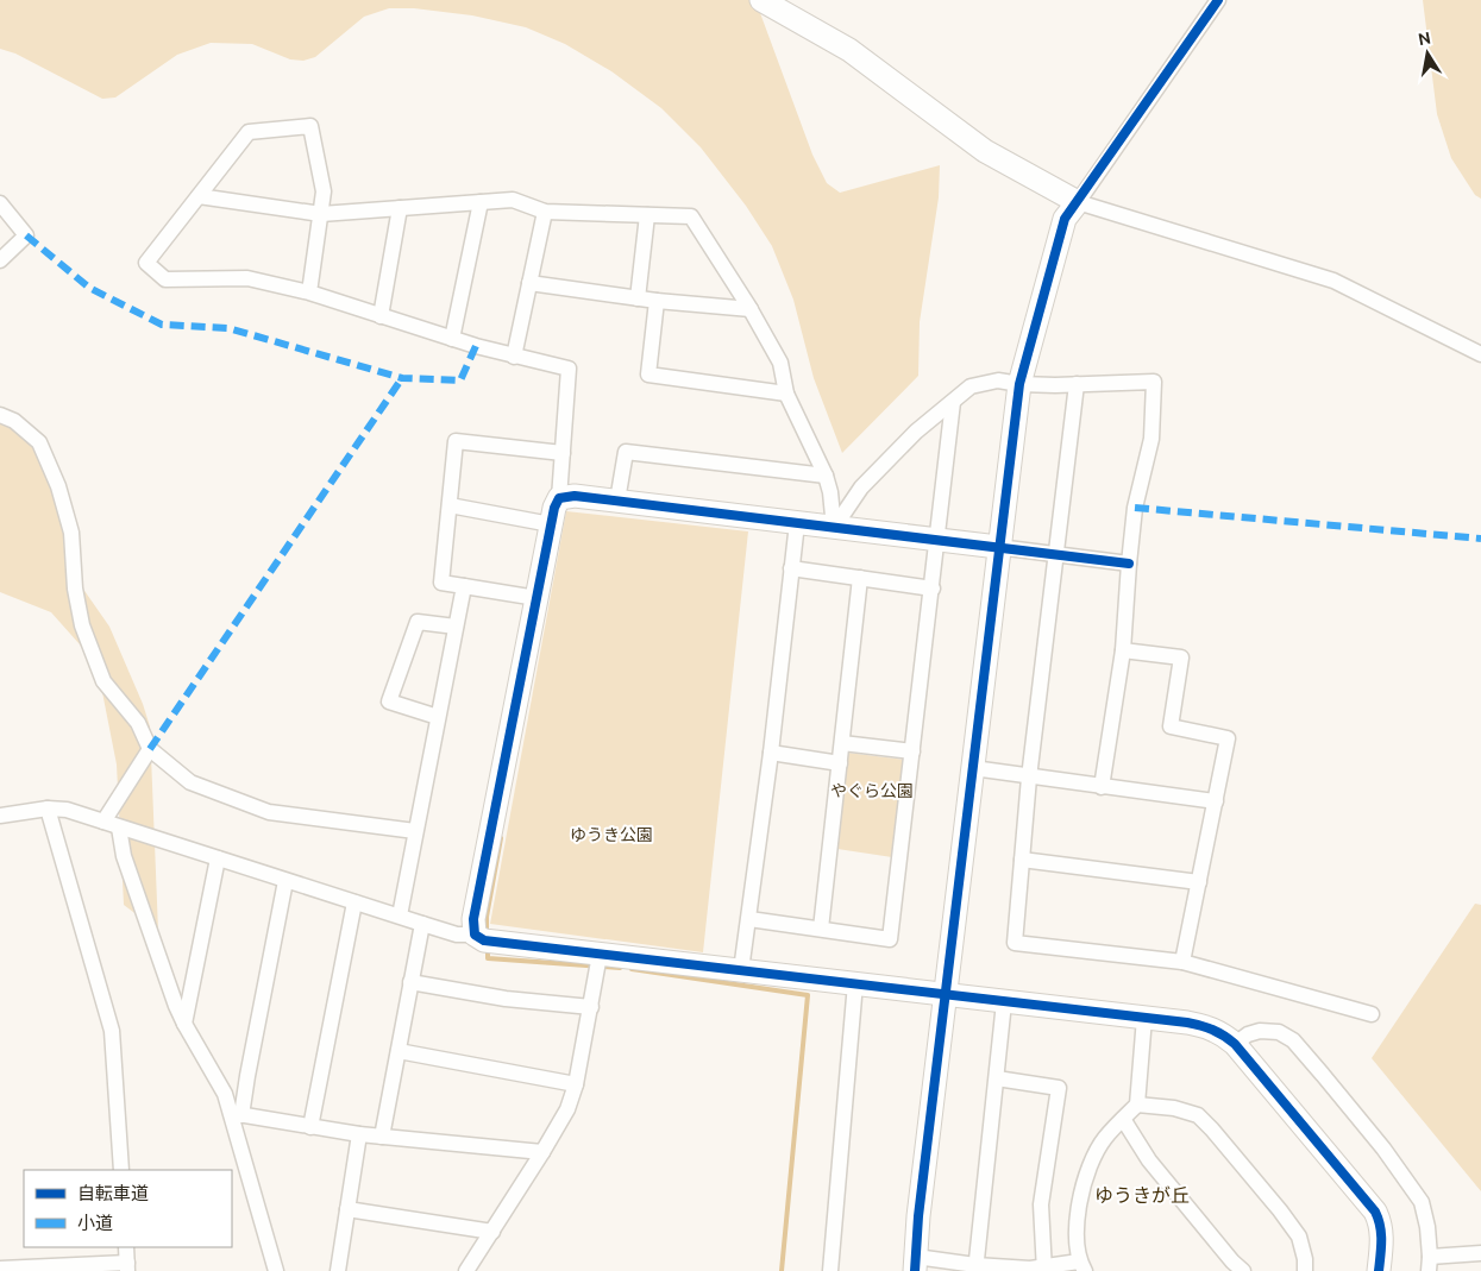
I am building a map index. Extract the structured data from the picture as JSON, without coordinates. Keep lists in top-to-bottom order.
{
  "districts": ["ゆうきが丘"],
  "parks": ["やぐら公園", "ゆうき公園"],
  "legend": ["自転車道", "小道"],
  "north": "top"
}
